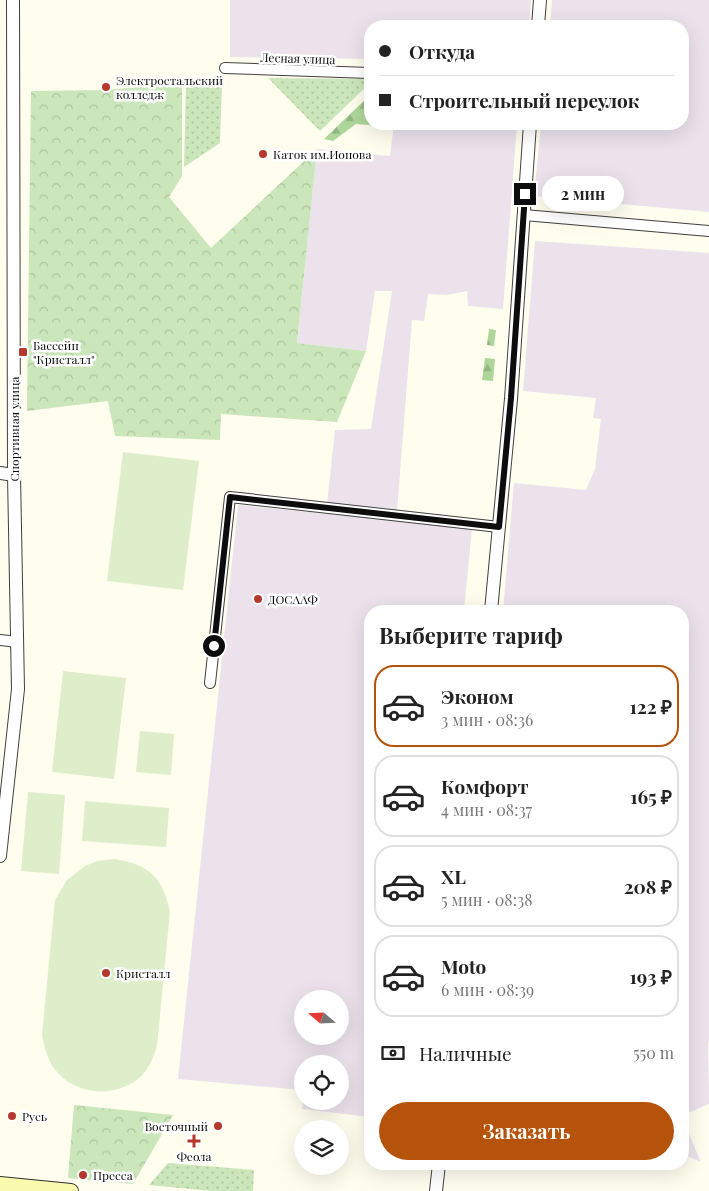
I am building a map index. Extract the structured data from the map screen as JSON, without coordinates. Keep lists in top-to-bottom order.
{
  "streets": {
    "street": ["Лесная улица", "Спортивная улица"]
  },
  "places": {
    "other": [
      "Электростальский колледж",
      "Каток им.Ионова",
      "ДОСААФ",
      "Кристалл",
      "Русь",
      "Восточный",
      "Пресса"
    ],
    "transit": ["Бассейн \"Кристалл\""],
    "health": ["Феола"]
  },
  "north": "left",
  "page": {
    "banner": ["Откуда", "Строительный переулок"],
    "bubble": "2 мин",
    "heading": "Выберите тариф",
    "list": [
      {
        "name": "Эконом",
        "note": "3 мин · 08:36",
        "value": "122 ₽"
      },
      {
        "name": "Комфорт",
        "note": "4 мин · 08:37",
        "value": "165 ₽"
      },
      {
        "name": "XL",
        "note": "5 мин · 08:38",
        "value": "208 ₽"
      },
      {
        "name": "Moto",
        "note": "6 мин · 08:39",
        "value": "193 ₽"
      }
    ],
    "pay": ["Наличные", "550 m"],
    "buttons": "Заказать"
  }
}
